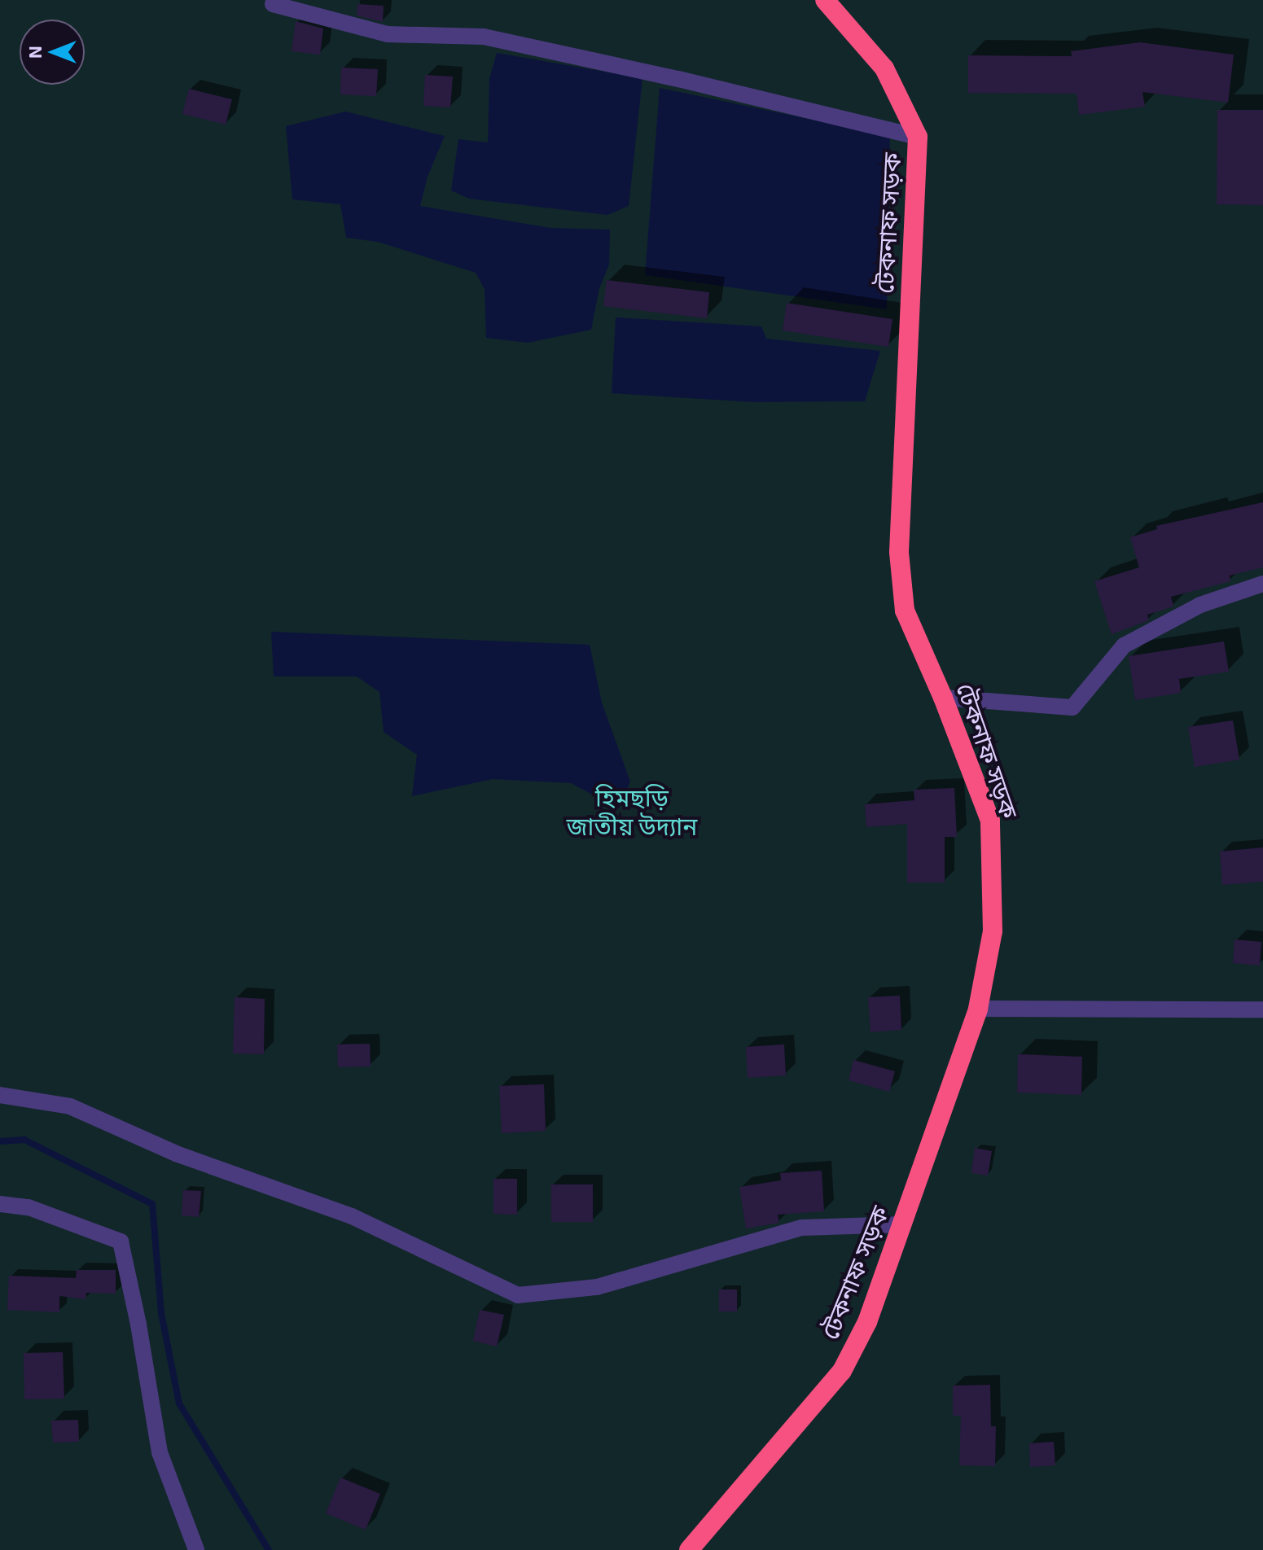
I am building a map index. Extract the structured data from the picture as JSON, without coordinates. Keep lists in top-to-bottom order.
{
  "streets": {
    "highway": ["টেকনাফ সড়ক"]
  },
  "parks": ["হিমছড়ি জাতীয় উদ্যান"],
  "north": "left"
}
